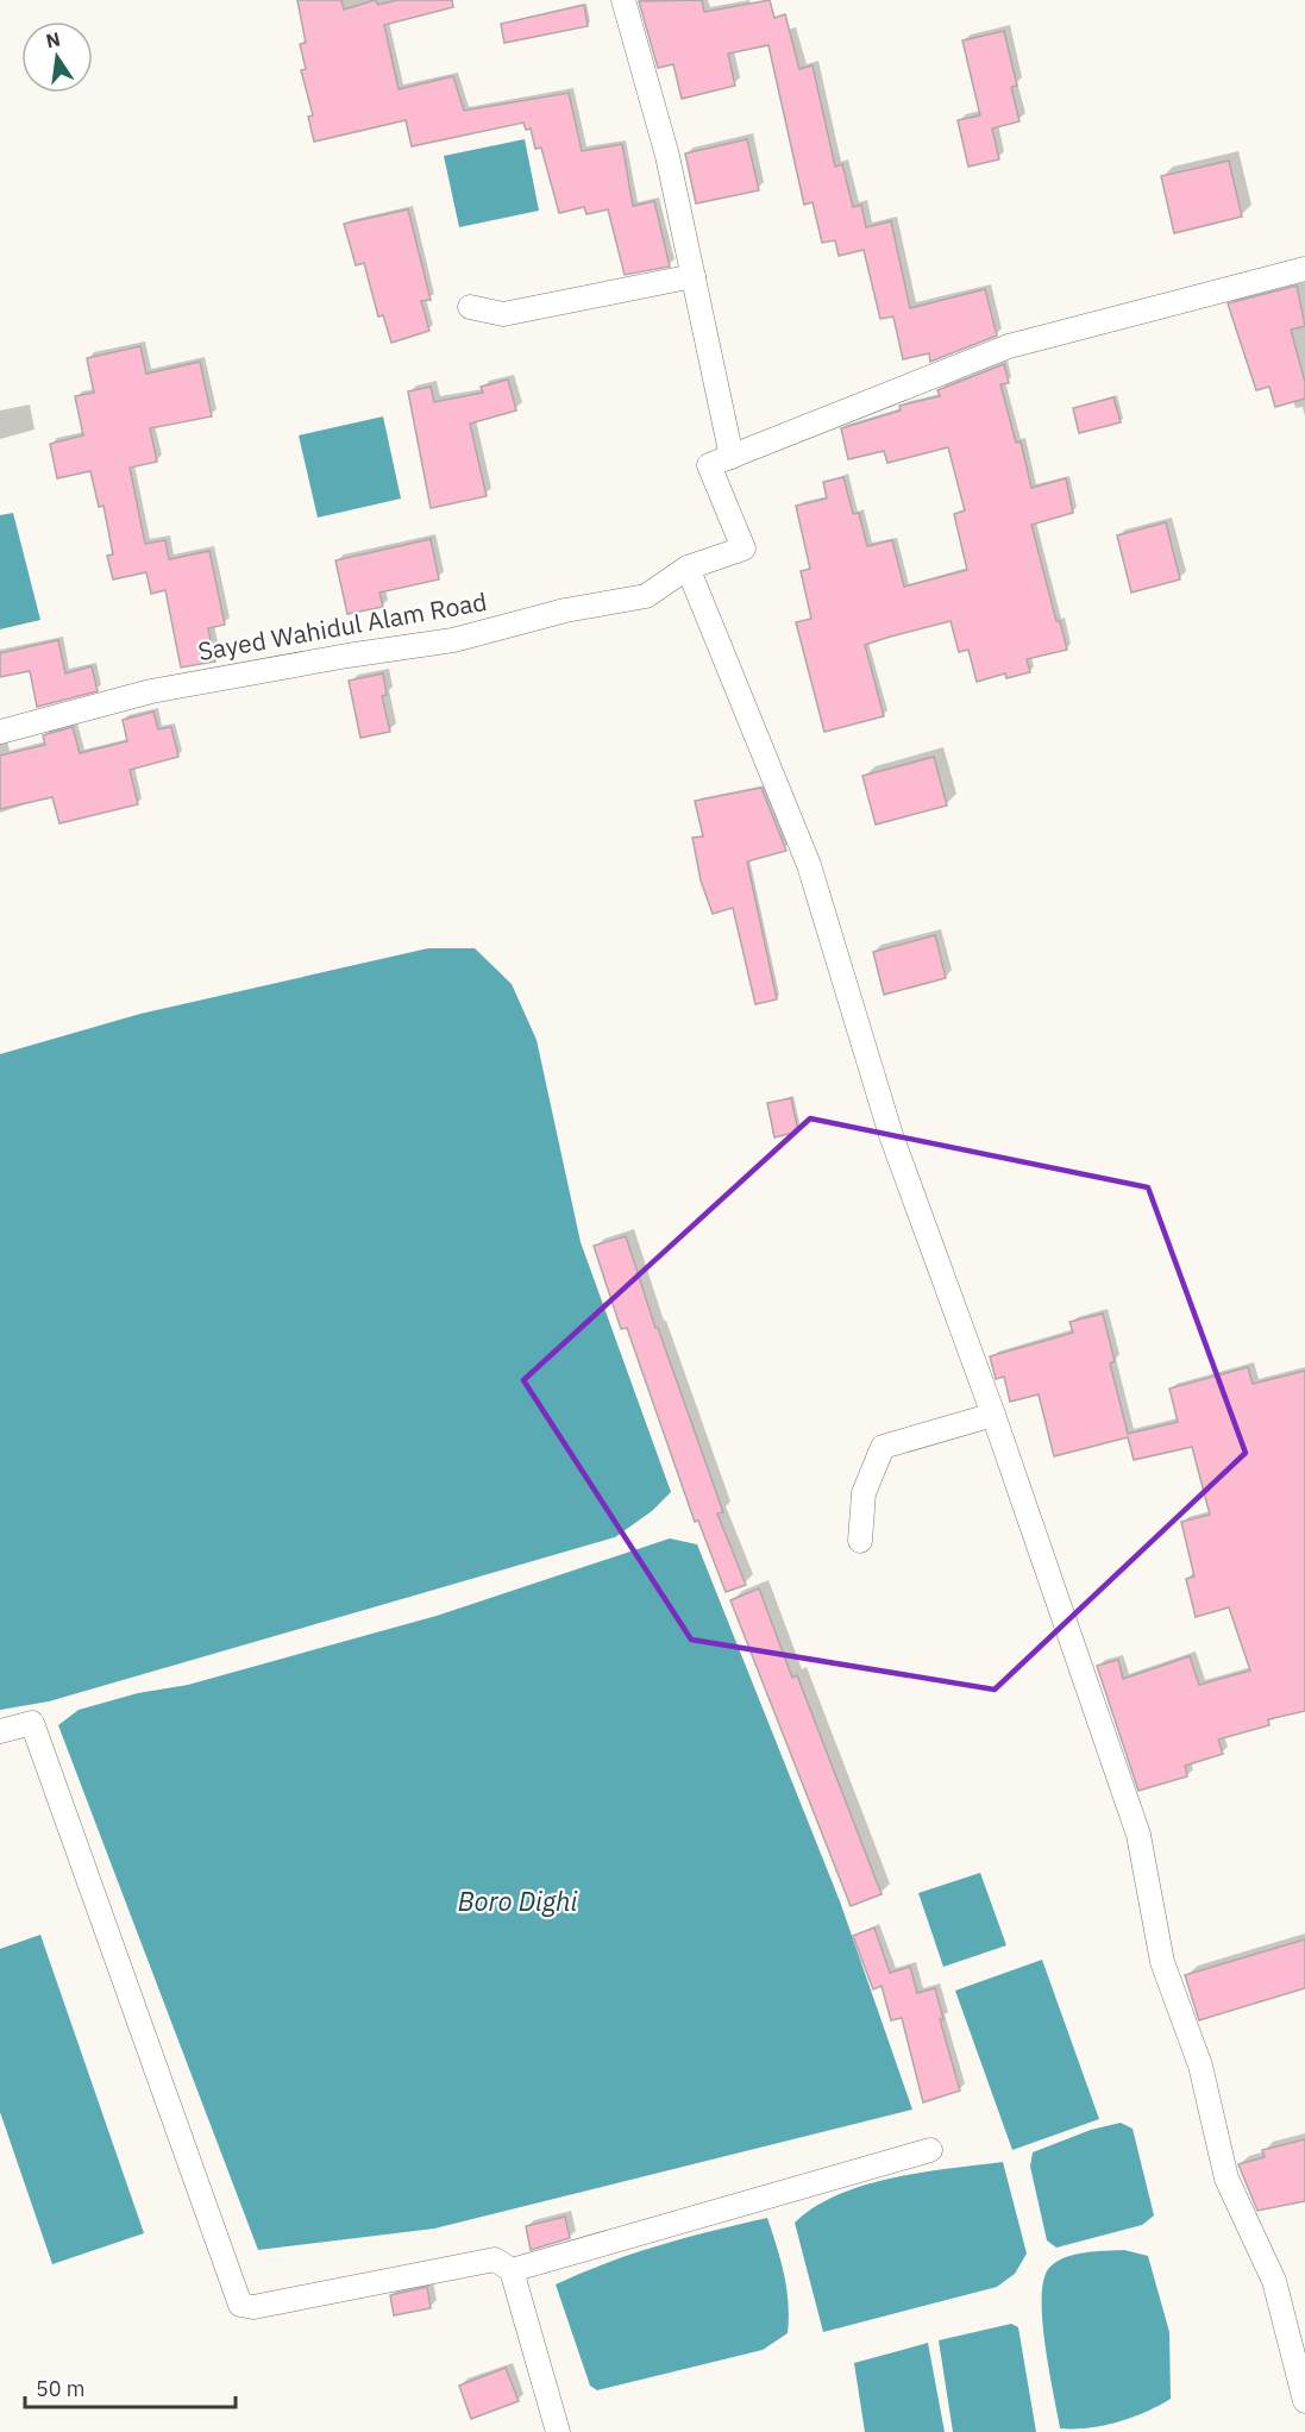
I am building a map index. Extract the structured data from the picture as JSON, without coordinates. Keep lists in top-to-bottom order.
{
  "streets": {
    "street": ["Sayed Wahidul Alam Road"]
  },
  "water": ["Boro Dighi"],
  "scale_bar": "50 m",
  "north": "top"
}
